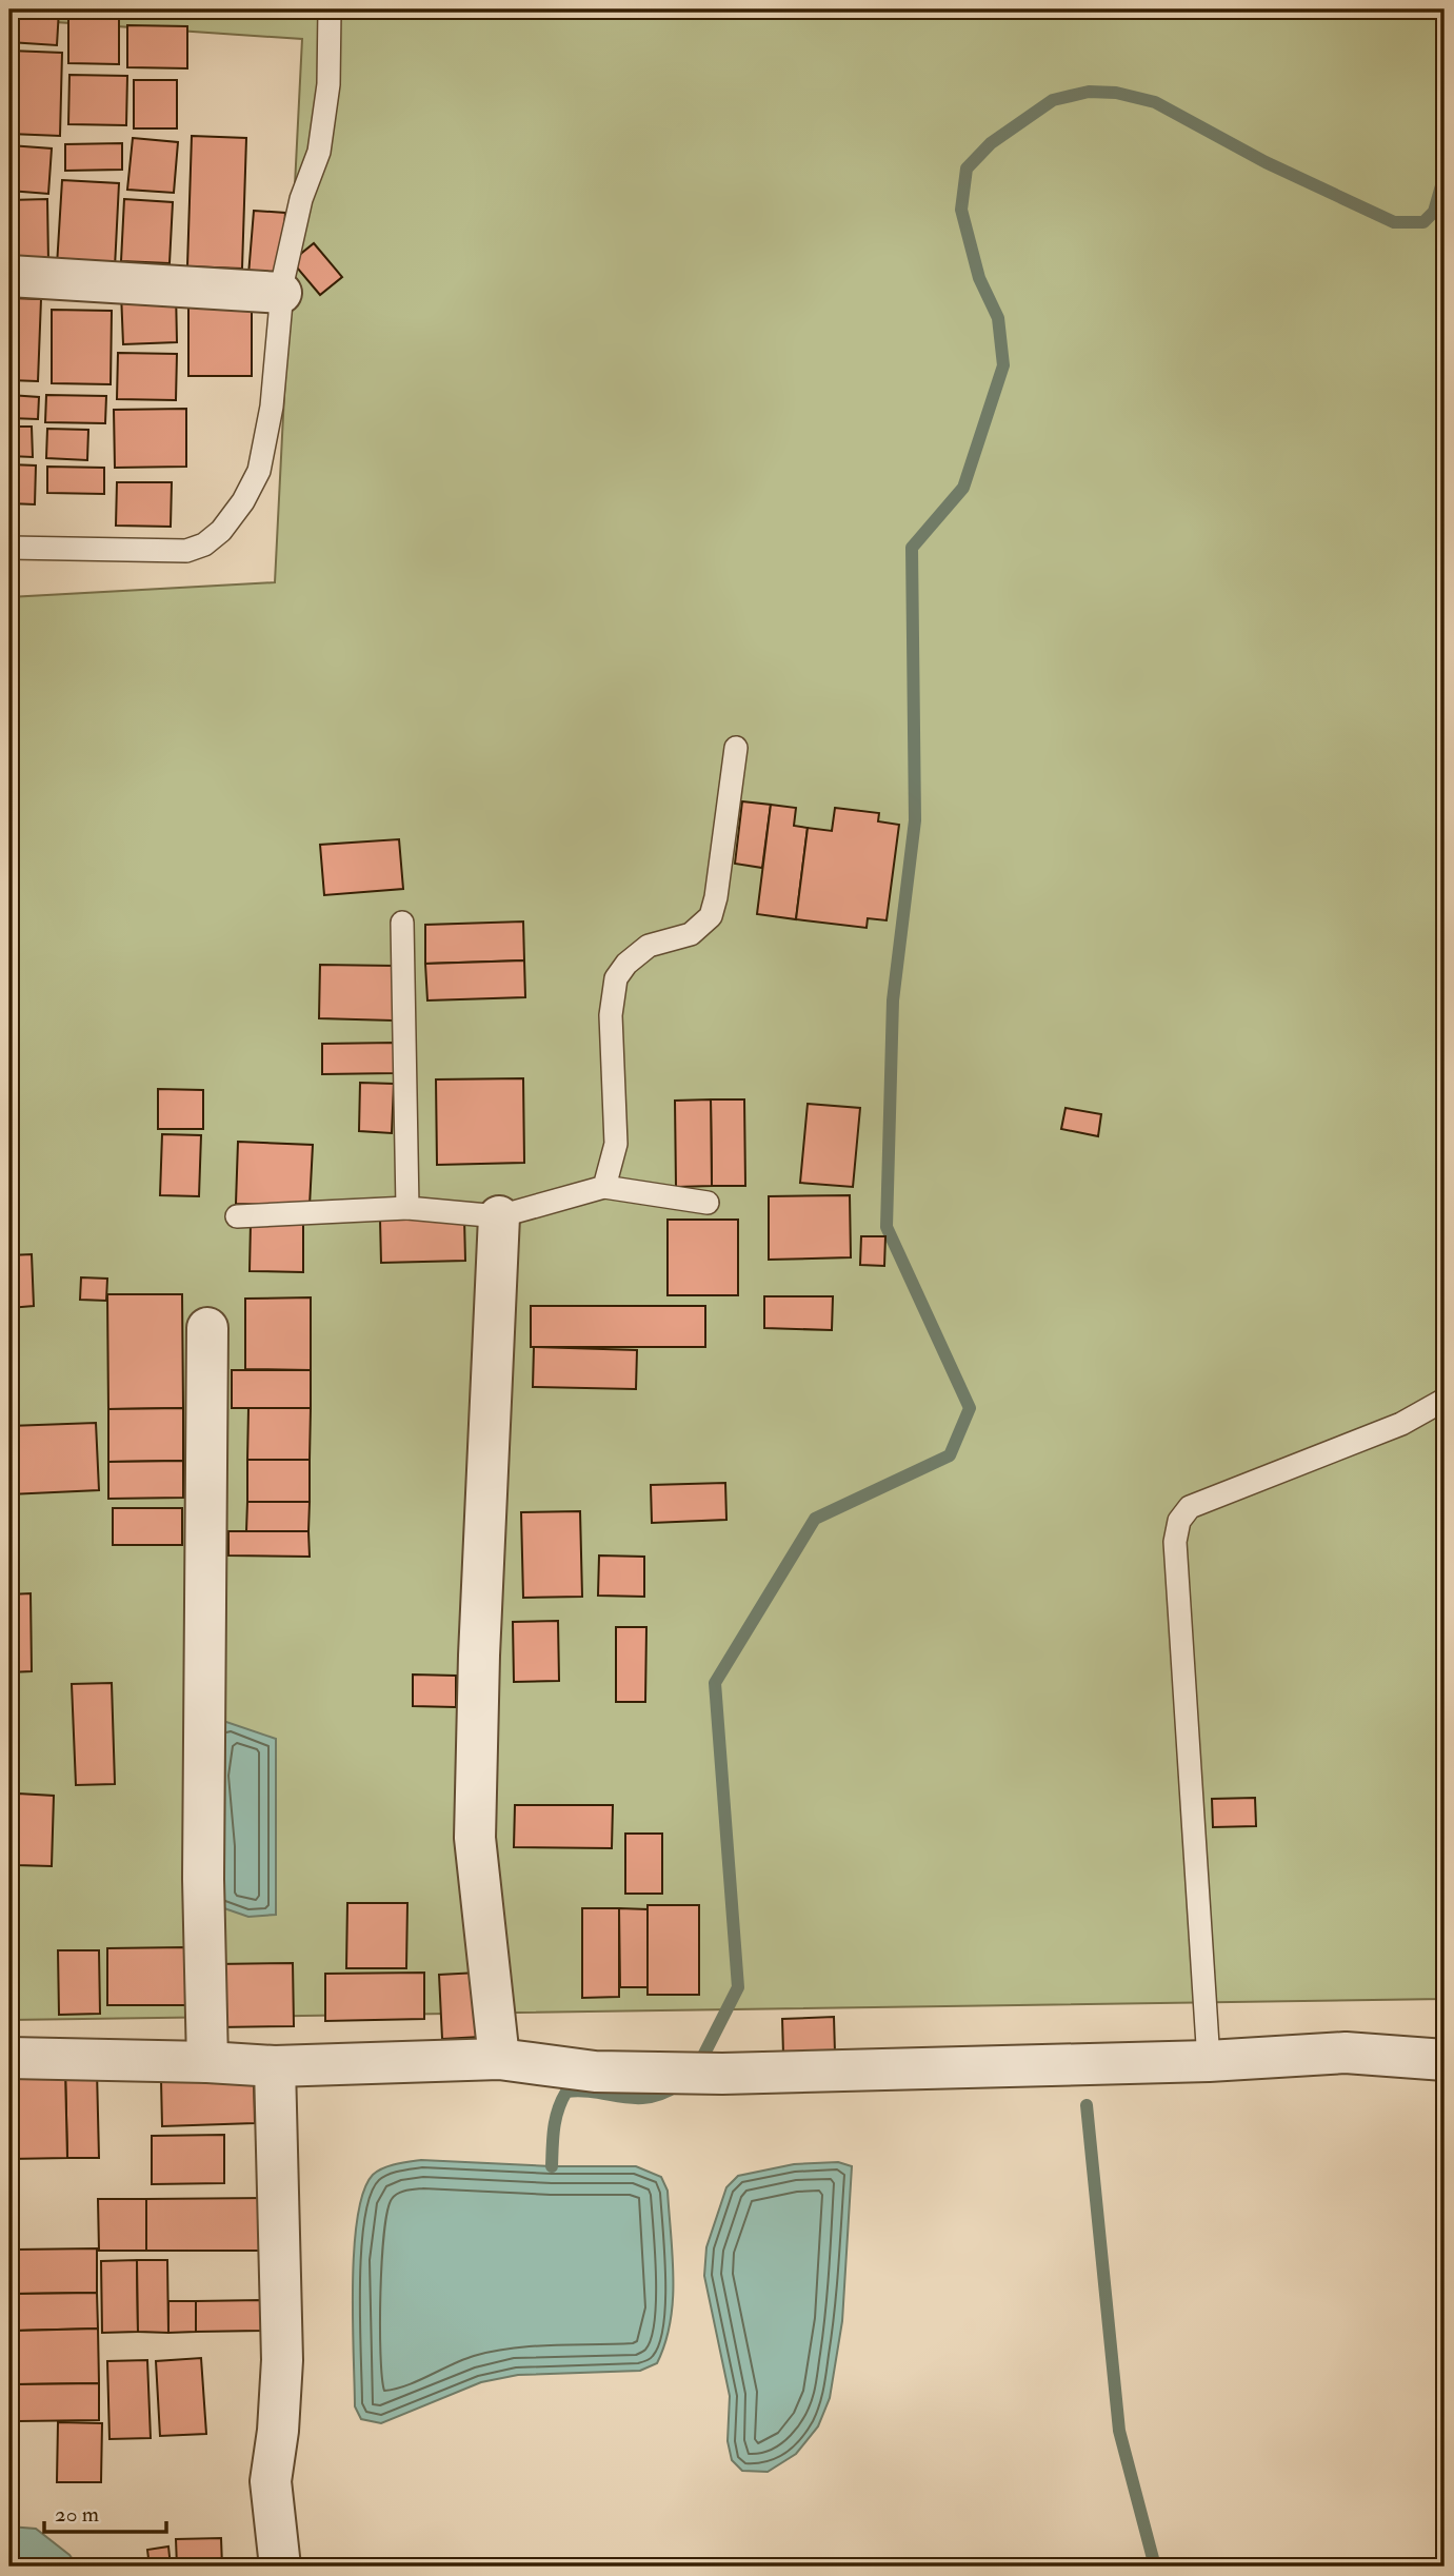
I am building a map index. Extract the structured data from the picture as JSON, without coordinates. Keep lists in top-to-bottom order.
{
  "scale_bar": "20 m"
}
